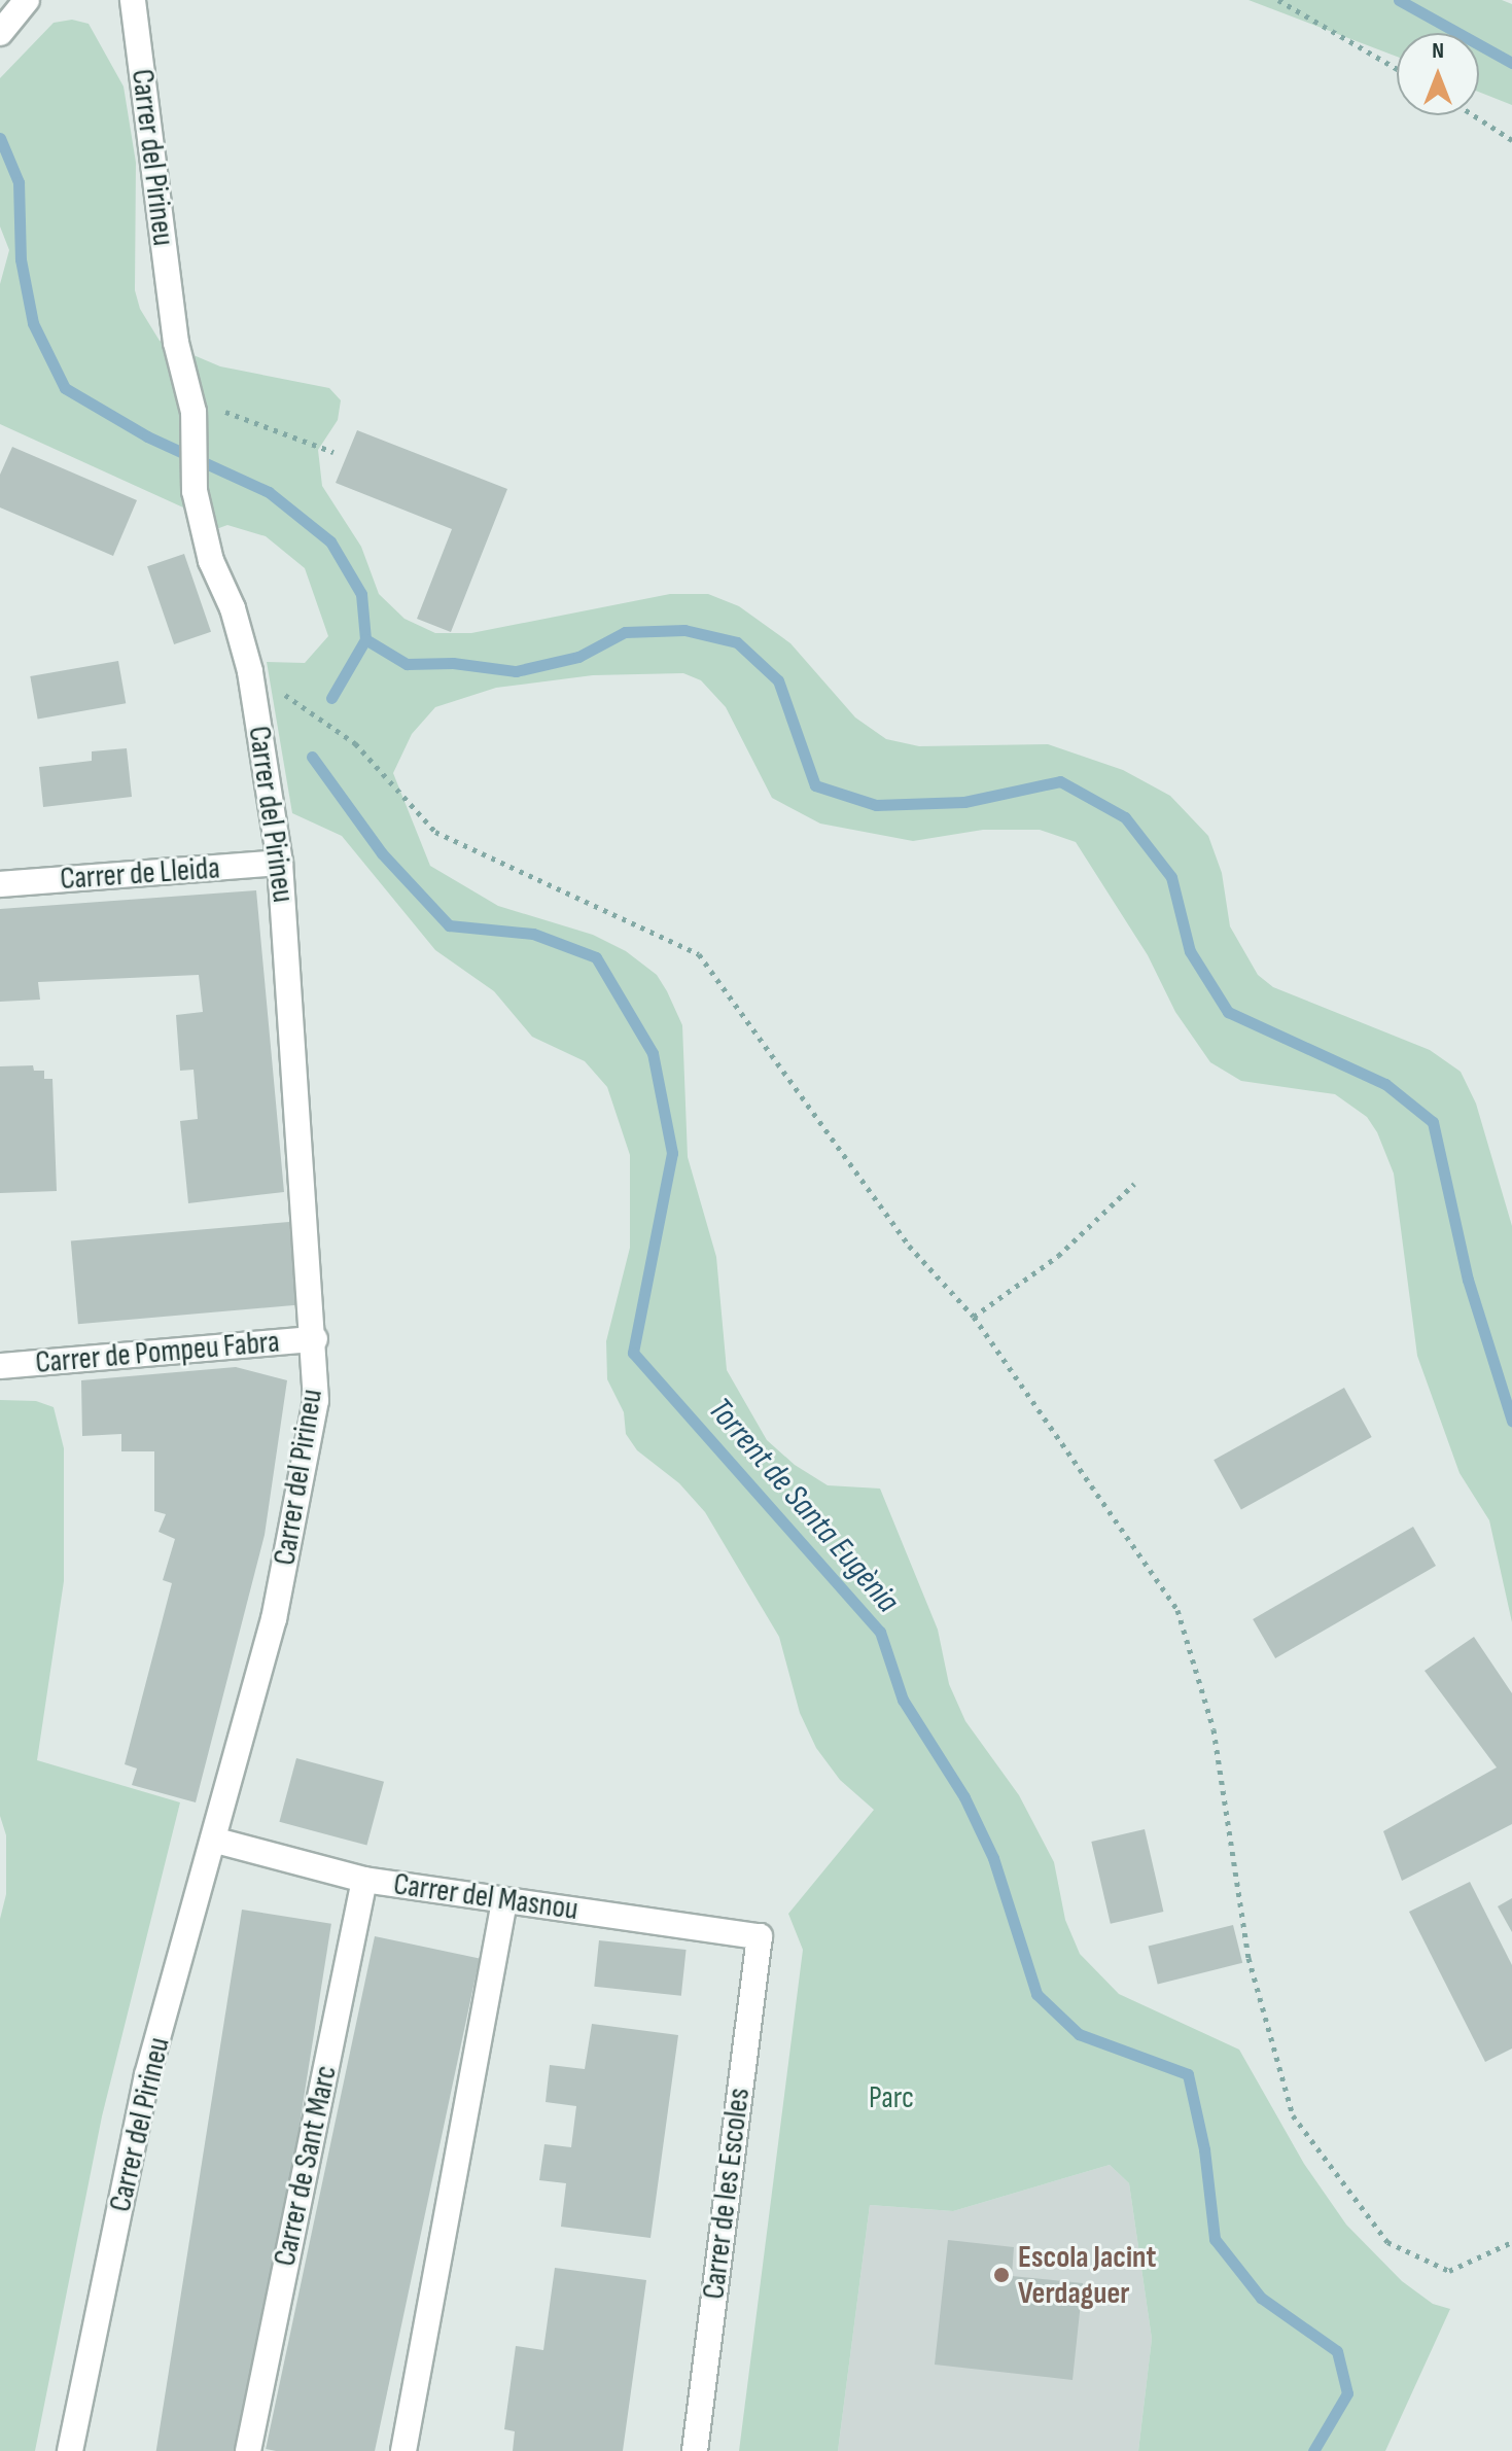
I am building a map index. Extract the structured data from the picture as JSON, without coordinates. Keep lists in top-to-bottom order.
{
  "streets": {
    "street": [
      "Carrer del Pirineu",
      "Carrer de Lleida",
      "Carrer de Pompeu Fabra",
      "Carrer del Masnou",
      "Carrer de Sant Marc",
      "Carrer de les Escoles"
    ]
  },
  "crossings": [
    ["Carrer del Pirineu", "Carrer de Lleida"],
    ["Carrer del Pirineu", "Carrer de Pompeu Fabra"],
    ["Carrer del Pirineu", "Carrer del Masnou"],
    ["Carrer del Masnou", "Carrer de Sant Marc"],
    ["Carrer del Masnou", "Carrer de les Escoles"]
  ],
  "water": ["Torrent de Santa Eugènia"],
  "parks": ["Parc"],
  "places": ["Escola Jacint Verdaguer"],
  "north": "top"
}
